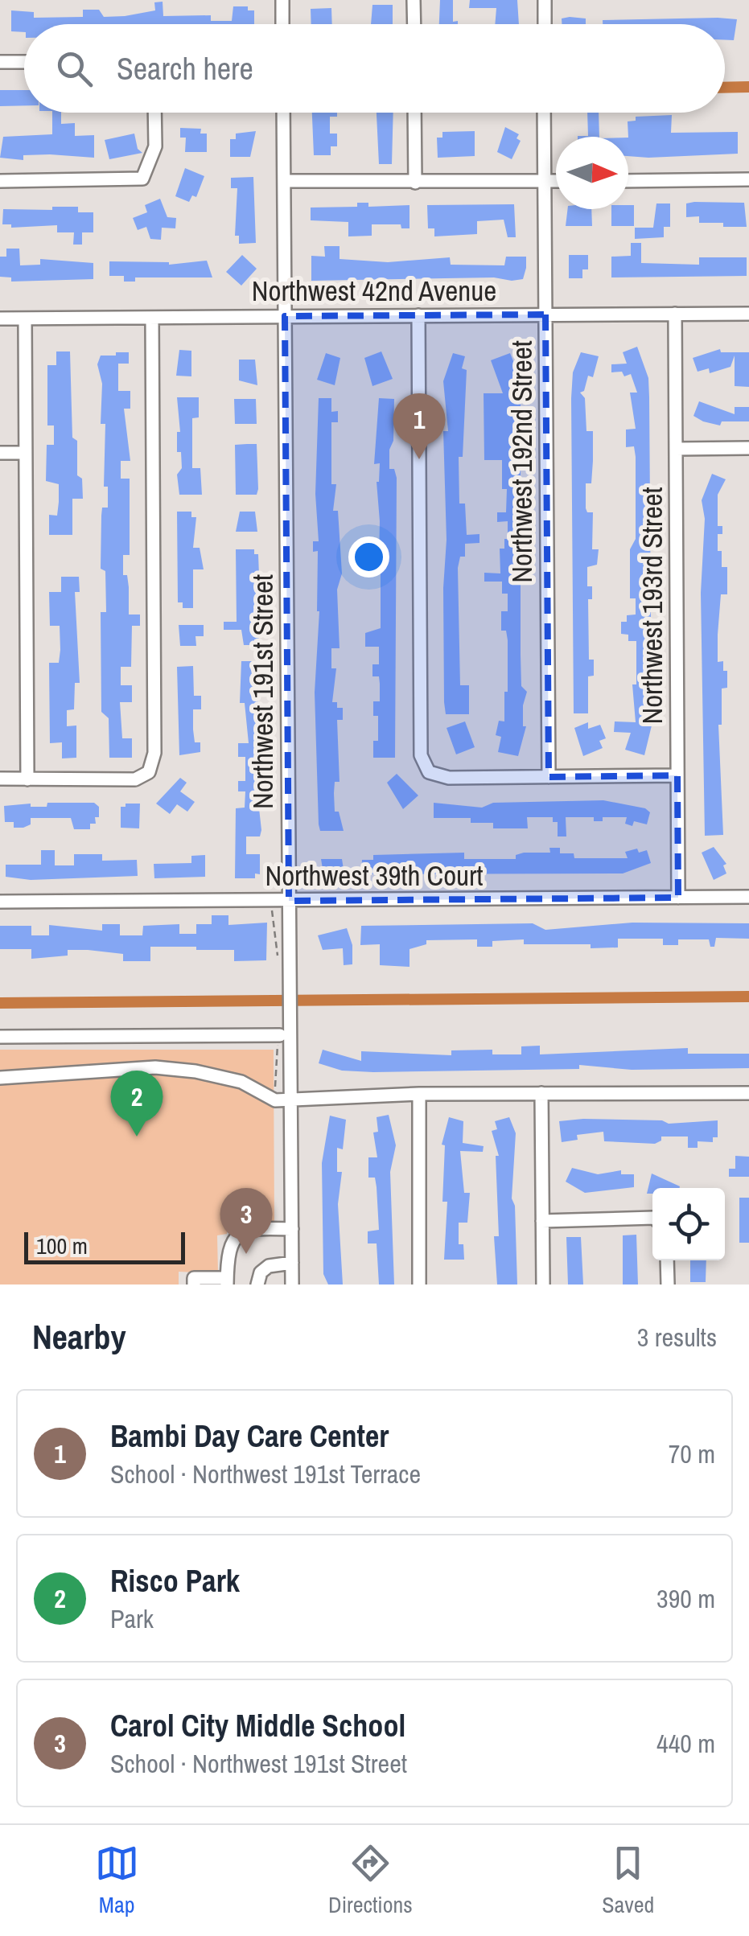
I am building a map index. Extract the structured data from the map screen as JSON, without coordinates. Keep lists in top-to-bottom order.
{
  "streets": {
    "street": [
      "Northwest 42nd Avenue",
      "Northwest 192nd Street",
      "Northwest 193rd Street",
      "Northwest 191st Street",
      "Northwest 39th Court"
    ]
  },
  "crossings": [
    ["Northwest 42nd Avenue", "Northwest 192nd Street"],
    ["Northwest 42nd Avenue", "Northwest 193rd Street"],
    ["Northwest 42nd Avenue", "Northwest 191st Street"],
    ["Northwest 193rd Street", "Northwest 39th Court"],
    ["Northwest 191st Street", "Northwest 39th Court"]
  ],
  "scale_bar": "100 m",
  "north": "right",
  "page": {
    "search": "Search here",
    "pins": ["1", "2", "3"],
    "scale": "100 m",
    "heading": ["Nearby", "3 results"],
    "list": [
      {
        "mark": "1",
        "name": "Bambi Day Care Center",
        "note": "School · Northwest 191st Terrace",
        "value": "70 m"
      },
      {
        "mark": "2",
        "name": "Risco Park",
        "note": "Park",
        "value": "390 m"
      },
      {
        "mark": "3",
        "name": "Carol City Middle School",
        "note": "School · Northwest 191st Street",
        "value": "440 m"
      }
    ],
    "nav": ["Map", "Directions", "Saved"]
  }
}
